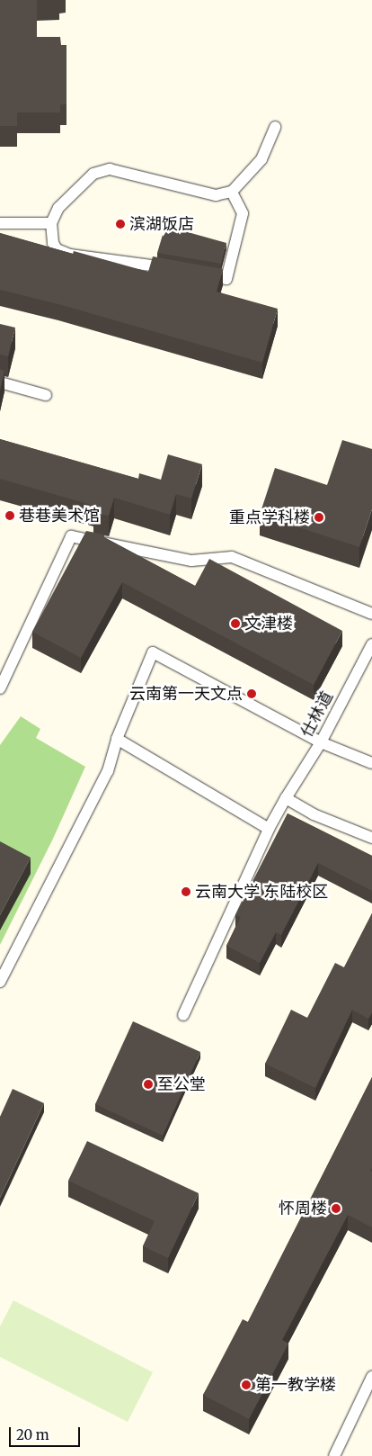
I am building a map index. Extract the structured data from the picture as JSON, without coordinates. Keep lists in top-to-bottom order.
{
  "streets": {
    "lane": ["仕林道"]
  },
  "places": [
    "滨湖饭店",
    "巷巷美术馆",
    "重点学科楼",
    "文津楼",
    "云南第一天文点",
    "云南大学 东陆校区",
    "至公堂",
    "怀周楼",
    "第一教学楼"
  ],
  "scale_bar": "20 m"
}
